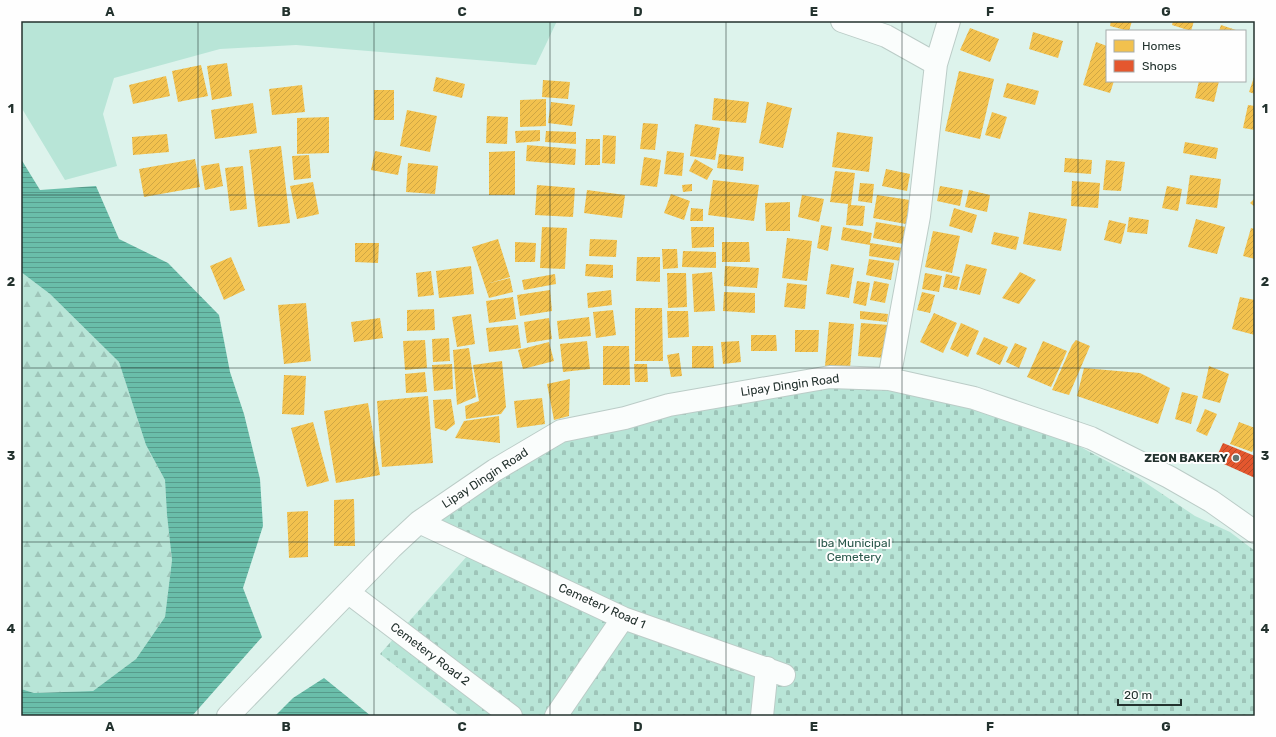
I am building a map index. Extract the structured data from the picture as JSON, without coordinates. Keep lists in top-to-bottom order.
{
  "streets": {
    "street": ["Lipay Dingin Road", "Cemetery Road 1", "Cemetery Road 2"]
  },
  "crossings": [
    ["Lipay Dingin Road", "Cemetery Road 1"],
    ["Lipay Dingin Road", "Cemetery Road 2"]
  ],
  "parks": ["Iba Municipal Cemetery"],
  "places": ["ZEON BAKERY"],
  "legend": ["Homes", "Shops"],
  "scale_bar": "20 m",
  "grid": {
    "columns": [
      "A",
      "B",
      "C",
      "D",
      "E",
      "F",
      "G"
    ],
    "rows": [
      "1",
      "2",
      "3",
      "4"
    ]
  }
}
